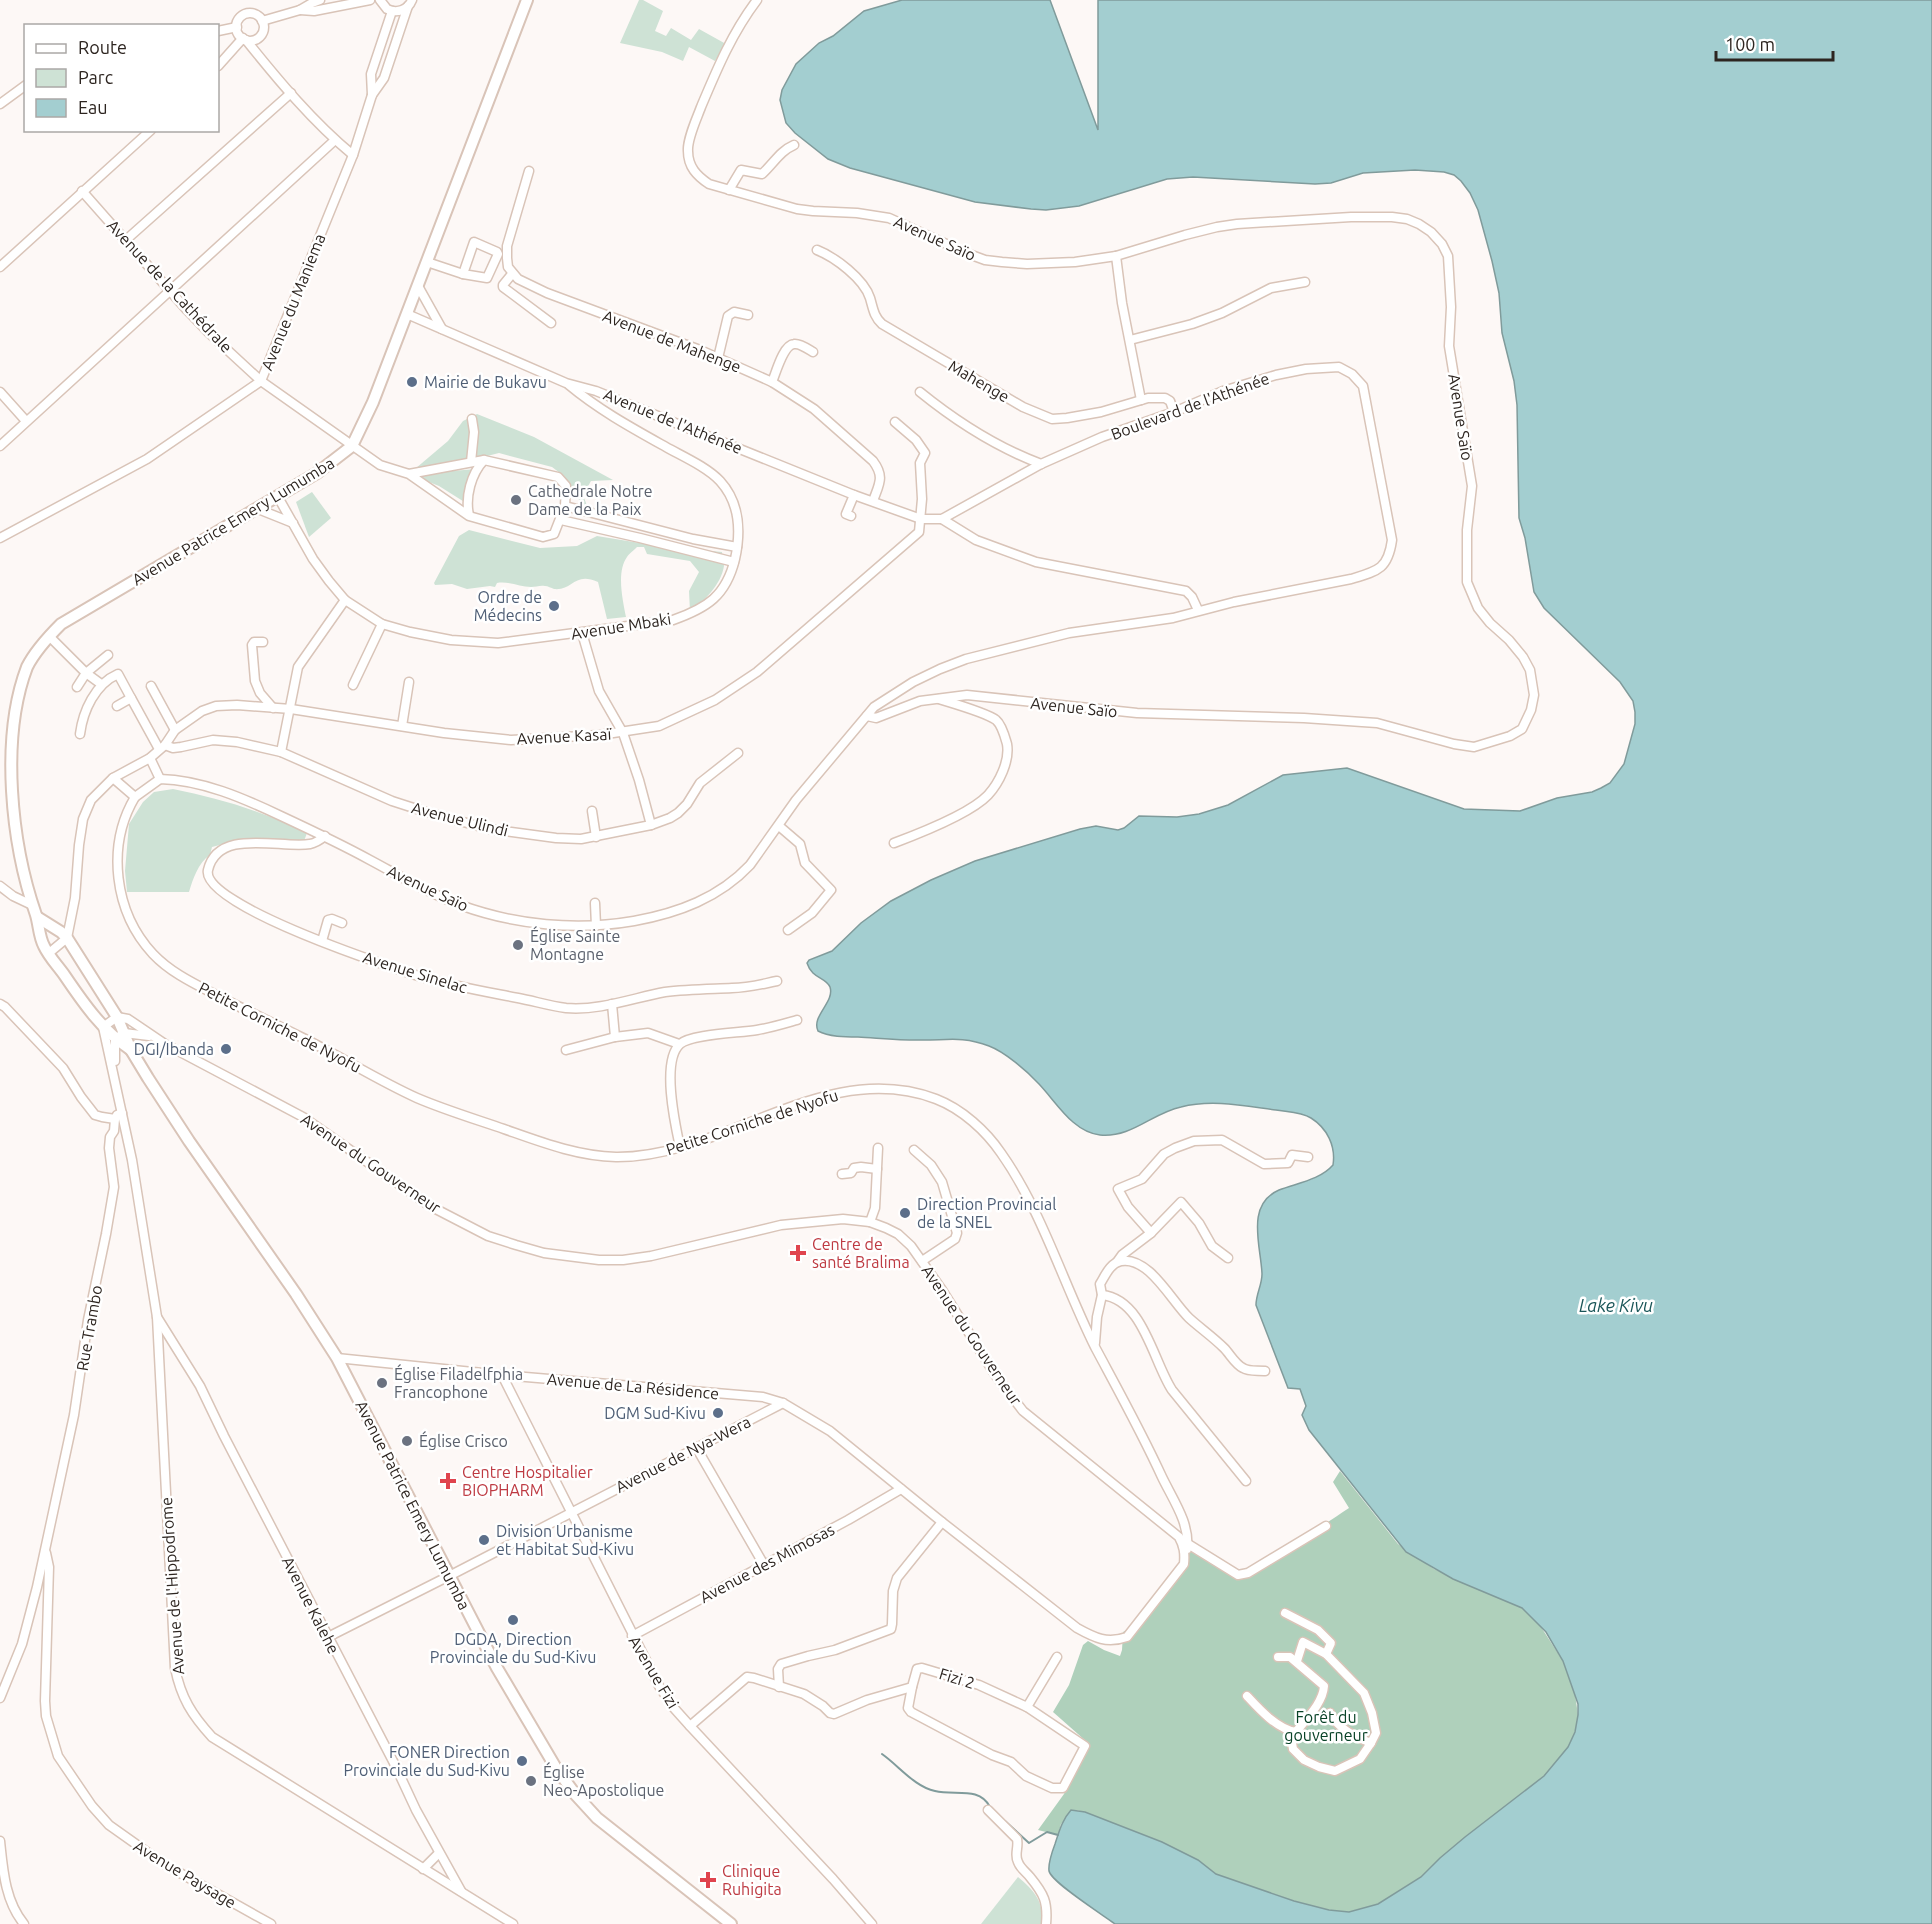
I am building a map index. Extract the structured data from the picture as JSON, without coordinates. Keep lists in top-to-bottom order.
{
  "streets": {
    "main road": ["Avenue Patrice Emery Lumumba"],
    "street": [
      "Avenue Saïo",
      "Avenue de la Cathédrale",
      "Avenue du Maniema",
      "Avenue de Mahenge",
      "Mahenge",
      "Boulevard de l'Athénée",
      "Avenue de l'Athénée",
      "Avenue Mbaki",
      "Avenue Kasaï",
      "Avenue Ulindi",
      "Avenue Sinelac",
      "Petite Corniche de Nyofu",
      "Avenue du Gouverneur",
      "Rue Trambo",
      "Avenue de La Résidence",
      "Avenue de Nya-Wera",
      "Avenue des Mimosas",
      "Avenue de l'Hippodrome",
      "Avenue Kalehe",
      "Avenue Fizi",
      "Fizi 2",
      "Avenue Paysage"
    ]
  },
  "crossings": [
    ["Avenue Saïo", "Boulevard de l'Athénée"],
    ["Avenue Saïo", "Avenue Sinelac"],
    ["Avenue de la Cathédrale", "Avenue du Maniema"],
    ["Avenue de la Cathédrale", "Avenue Patrice Emery Lumumba"],
    ["Avenue de Mahenge", "Avenue de l'Athénée"],
    ["Mahenge", "Boulevard de l'Athénée"],
    ["Boulevard de l'Athénée", "Avenue de l'Athénée"],
    ["Avenue de l'Athénée", "Avenue Patrice Emery Lumumba"],
    ["Avenue de l'Athénée", "Avenue Mbaki"],
    ["Avenue de l'Athénée", "Avenue Kasaï"],
    ["Avenue Patrice Emery Lumumba", "Avenue Mbaki"],
    ["Avenue Patrice Emery Lumumba", "Avenue Kasaï"],
    ["Avenue Patrice Emery Lumumba", "Avenue du Gouverneur"],
    ["Avenue Patrice Emery Lumumba", "Avenue de La Résidence"],
    ["Avenue Patrice Emery Lumumba", "Avenue de Nya-Wera"],
    ["Avenue Patrice Emery Lumumba", "Avenue de l'Hippodrome"],
    ["Avenue Kasaï", "Avenue Ulindi"],
    ["Rue Trambo", "Avenue de l'Hippodrome"],
    ["Rue Trambo", "Avenue Paysage"],
    ["Avenue de La Résidence", "Avenue de Nya-Wera"],
    ["Avenue de La Résidence", "Avenue des Mimosas"],
    ["Avenue de La Résidence", "Avenue Fizi"],
    ["Avenue de Nya-Wera", "Avenue Kalehe"],
    ["Avenue de Nya-Wera", "Avenue Fizi"],
    ["Avenue des Mimosas", "Avenue Fizi"],
    ["Avenue de l'Hippodrome", "Avenue Kalehe"]
  ],
  "water": ["Lake Kivu"],
  "parks": ["Forêt du gouverneur"],
  "places": {
    "other": [
      "Mairie de Bukavu",
      "Cathedrale Notre Dame de la Paix",
      "Ordre de Médecins",
      "Église Sainte Montagne",
      "DGI/Ibanda",
      "Direction Provincial de la SNEL",
      "Église Filadelfphia Francophone",
      "DGM Sud-Kivu",
      "Église Crisco",
      "Division Urbanisme et Habitat Sud-Kivu",
      "DGDA, Direction Provinciale du Sud-Kivu",
      "FONER Direction Provinciale du Sud-Kivu",
      "Église Neo-Apostolique"
    ],
    "health": ["Centre de santé Bralima", "Centre Hospitalier BIOPHARM", "Clinique Ruhigita"]
  },
  "legend": ["Route", "Parc", "Eau"],
  "scale_bar": "100 m"
}
